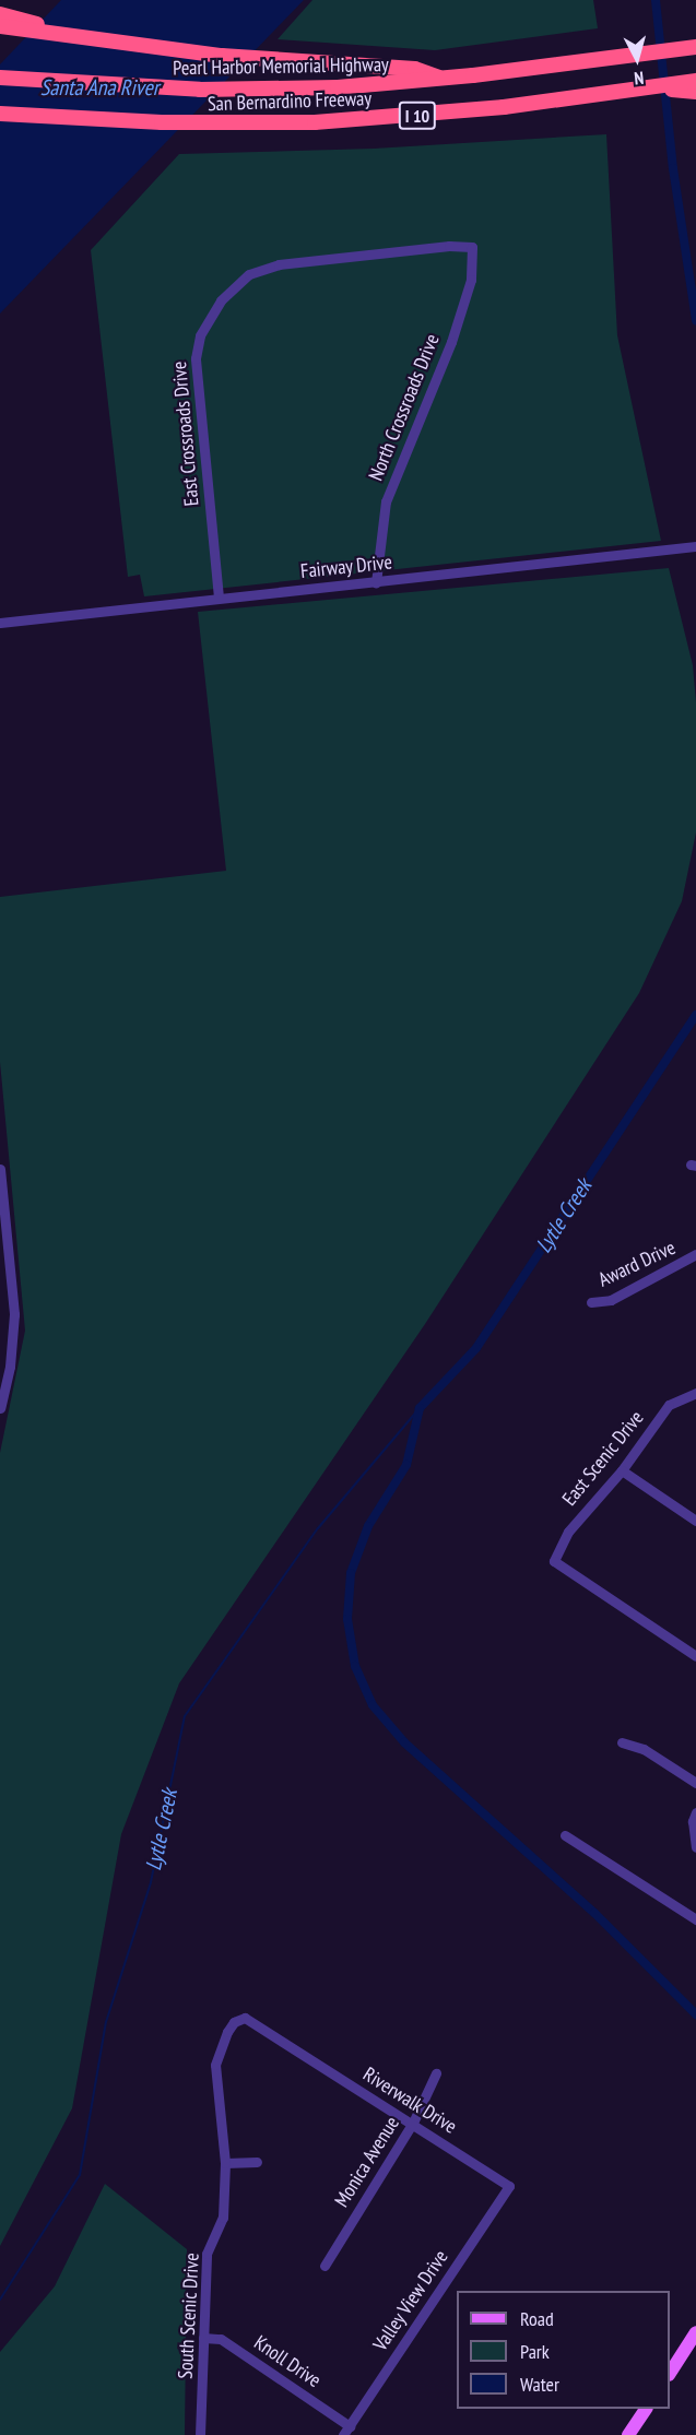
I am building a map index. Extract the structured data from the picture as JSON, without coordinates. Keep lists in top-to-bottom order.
{
  "streets": {
    "highway": ["Pearl Harbor Memorial Highway", "San Bernardino Freeway", "I 10"],
    "street": [
      "North Crossroads Drive",
      "East Crossroads Drive",
      "Fairway Drive",
      "Award Drive",
      "East Scenic Drive",
      "Riverwalk Drive",
      "Monica Avenue",
      "Valley View Drive",
      "South Scenic Drive",
      "Knoll Drive"
    ]
  },
  "crossings": [
    ["Pearl Harbor Memorial Highway", "I 10"],
    ["North Crossroads Drive", "East Crossroads Drive"],
    ["North Crossroads Drive", "Fairway Drive"],
    ["East Crossroads Drive", "Fairway Drive"],
    ["Riverwalk Drive", "Monica Avenue"],
    ["Riverwalk Drive", "Valley View Drive"],
    ["Riverwalk Drive", "South Scenic Drive"],
    ["Valley View Drive", "Knoll Drive"],
    ["South Scenic Drive", "Knoll Drive"]
  ],
  "water": ["Santa Ana River", "Lytle Creek"],
  "legend": ["Road", "Park", "Water"],
  "north": "bottom"
}
